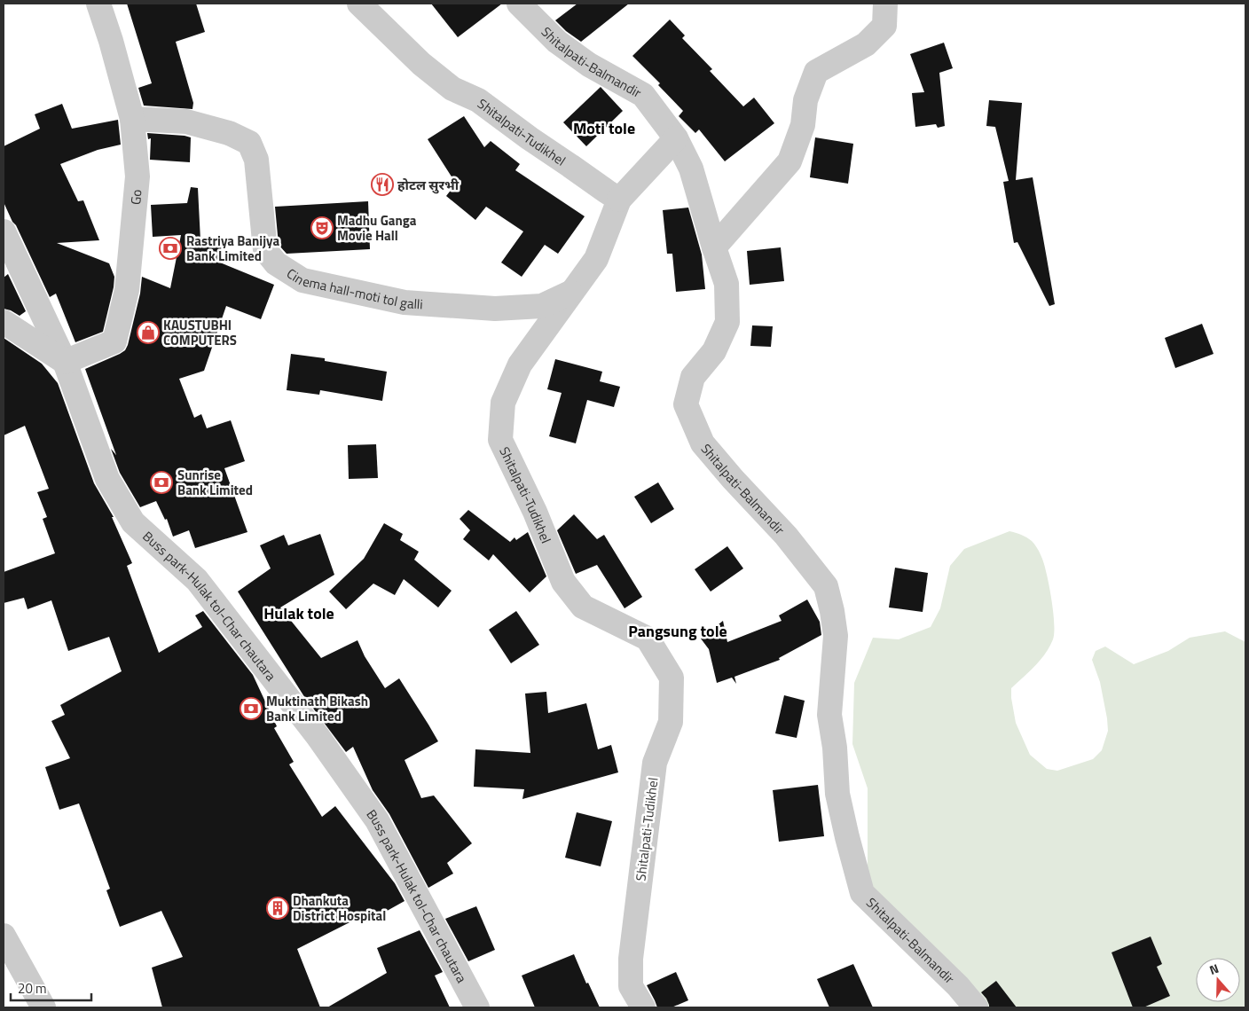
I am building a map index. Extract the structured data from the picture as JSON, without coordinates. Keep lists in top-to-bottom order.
{
  "streets": {
    "street": [
      "Shitalpati-Balmandir",
      "Shitalpati-Tudikhel",
      "Go",
      "Cinema hall-moti tol galli",
      "Buss park-Hulak tol-Char chautara"
    ]
  },
  "crossings": [
    ["Shitalpati-Tudikhel", "Cinema hall-moti tol galli"],
    ["Go", "Cinema hall-moti tol galli"],
    ["Go", "Buss park-Hulak tol-Char chautara"]
  ],
  "districts": ["Moti tole", "Hulak tole", "Pangsung tole"],
  "places": {
    "restaurant": ["होटल सुरभी"],
    "theatre": ["Madhu Ganga Movie Hall"],
    "bank": ["Rastriya Banijya Bank Limited", "Sunrise Bank Limited", "Muktinath Bikash Bank Limited"],
    "shop": ["KAUSTUBHI COMPUTERS"],
    "building": ["Dhankuta District Hospital"]
  },
  "scale_bar": "20 m",
  "north": "top"
}
